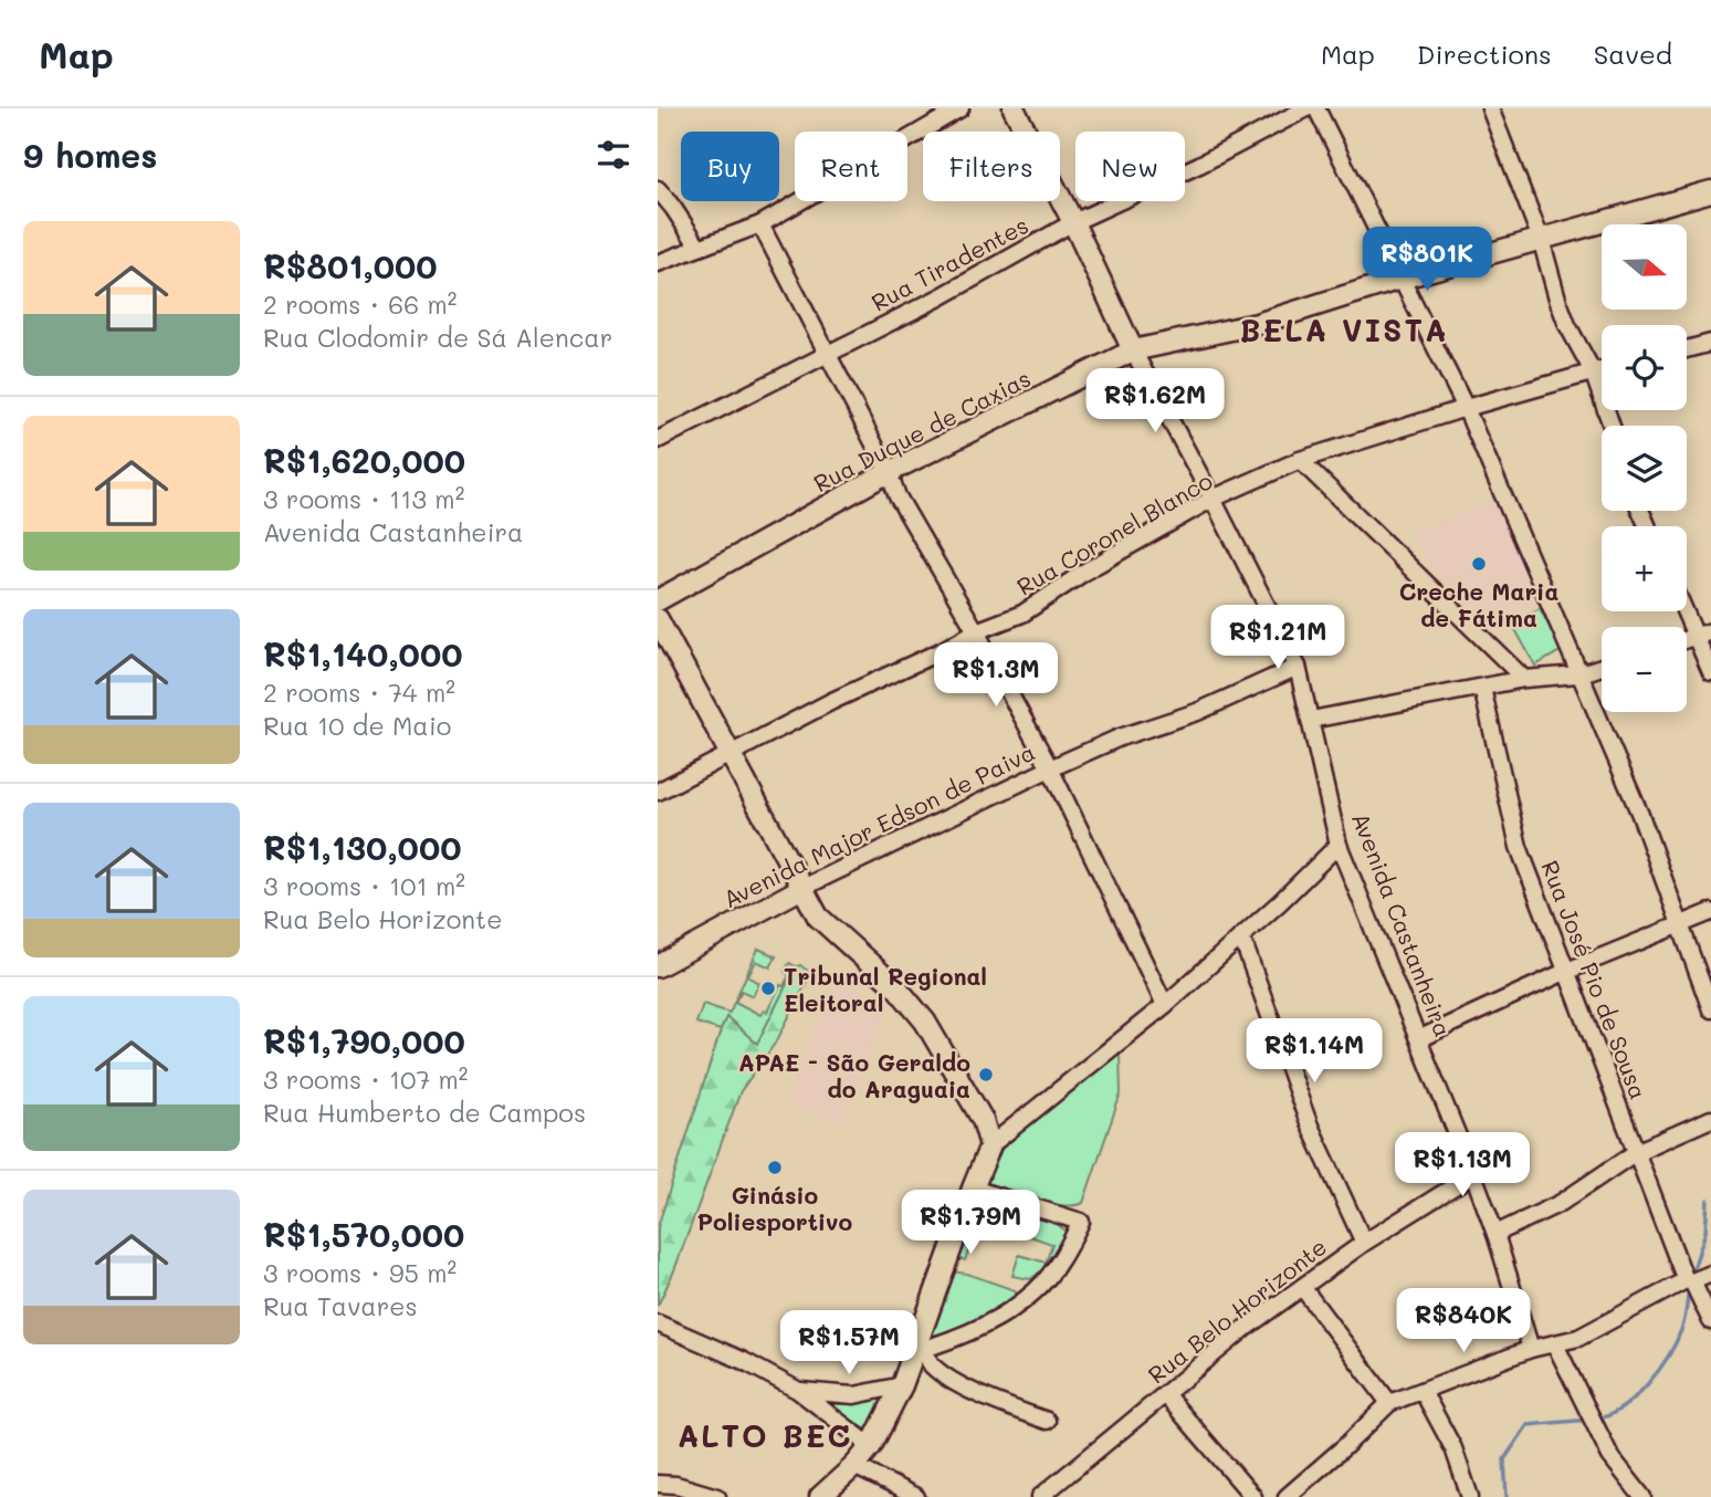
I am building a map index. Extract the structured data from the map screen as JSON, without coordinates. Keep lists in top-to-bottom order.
{
  "streets": {
    "street": [
      "Rua Tiradentes",
      "Rua Duque de Caxias",
      "Rua Coronel Blanco",
      "Avenida Major Edson de Paiva",
      "Avenida Castanheira",
      "Rua José Pio de Sousa",
      "Rua Belo Horizonte"
    ]
  },
  "crossings": [
    ["Rua Tiradentes", "Avenida Castanheira"],
    ["Rua Duque de Caxias", "Avenida Castanheira"],
    ["Rua Coronel Blanco", "Avenida Castanheira"],
    ["Avenida Major Edson de Paiva", "Avenida Castanheira"],
    ["Avenida Castanheira", "Rua Belo Horizonte"]
  ],
  "districts": ["BELA VISTA", "ALTO BEC"],
  "places": [
    "Creche Maria de Fátima",
    "Tribunal Regional Eleitoral",
    "APAE - São Geraldo do Araguaia",
    "Ginásio Poliesportivo"
  ],
  "north": "right",
  "page": {
    "header": "Map",
    "nav": ["Map", "Directions", "Saved"],
    "heading": "9 homes",
    "chip": [
      "Buy",
      "Rent",
      "Filters",
      "New"
    ],
    "list": [
      {
        "name": "R$801,000",
        "note": "2 rooms · 66 m² · Rua Clodomir de Sá Alencar"
      },
      {
        "name": "R$1,620,000",
        "note": "3 rooms · 113 m² · Avenida Castanheira"
      },
      {
        "name": "R$1,140,000",
        "note": "2 rooms · 74 m² · Rua 10 de Maio"
      },
      {
        "name": "R$1,130,000",
        "note": "3 rooms · 101 m² · Rua Belo Horizonte"
      },
      {
        "name": "R$1,790,000",
        "note": "3 rooms · 107 m² · Rua Humberto de Campos"
      },
      {
        "name": "R$1,570,000",
        "note": "3 rooms · 95 m² · Rua Tavares"
      }
    ],
    "map_buttons": ["+", "−"],
    "price": [
      "R$801K",
      "R$1.62M",
      "R$1.21M",
      "R$1.3M",
      "R$1.14M",
      "R$1.13M",
      "R$1.79M",
      "R$840K",
      "R$1.57M"
    ]
  }
}
